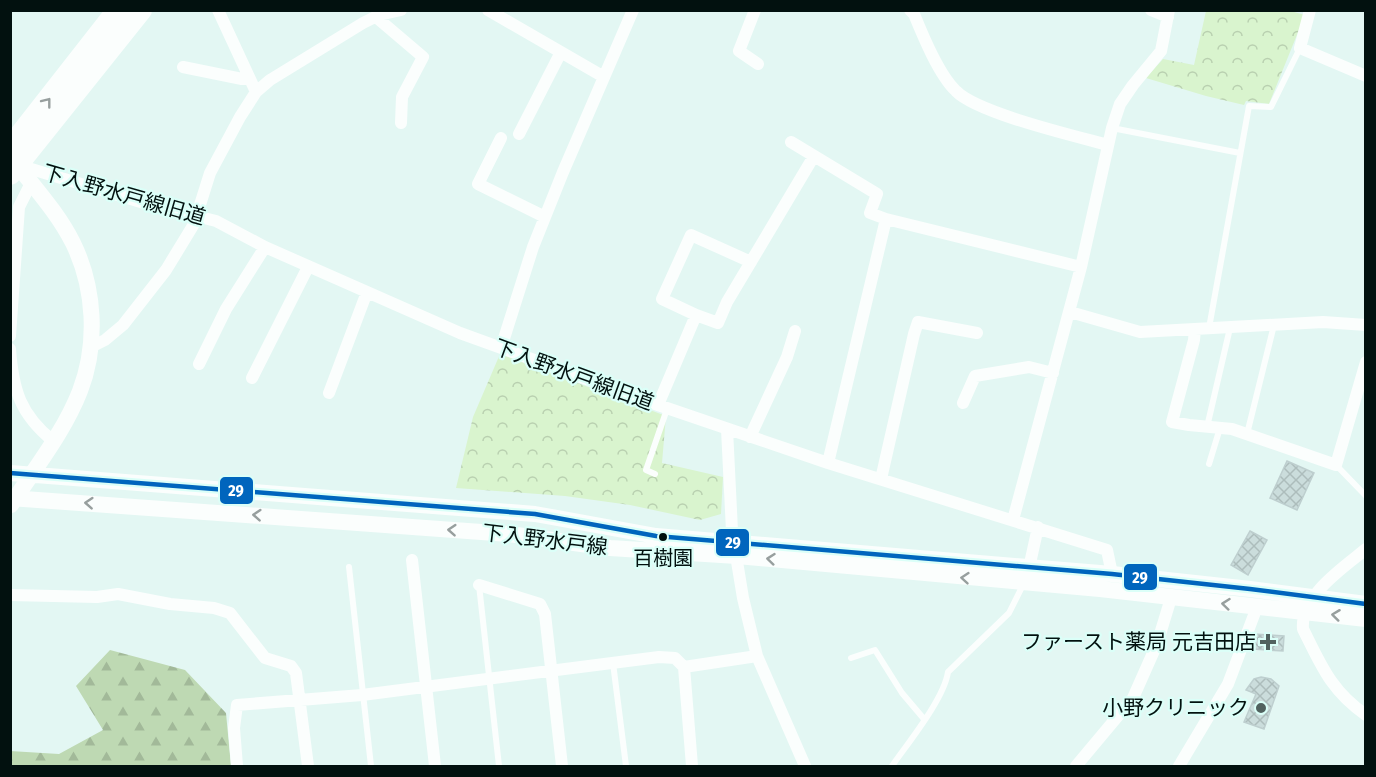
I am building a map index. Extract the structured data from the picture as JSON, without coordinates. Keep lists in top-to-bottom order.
{
  "streets": {
    "main road": ["下入野水戸線"],
    "street": ["下入野水戸線旧道"]
  },
  "crossings": [
    ["下入野水戸線旧道", "下入野水戸線"]
  ],
  "places": {
    "other": ["百樹園", "小野クリニック"],
    "health": ["ファースト薬局 元吉田店"]
  },
  "lines": ["transit line 29"]
}
